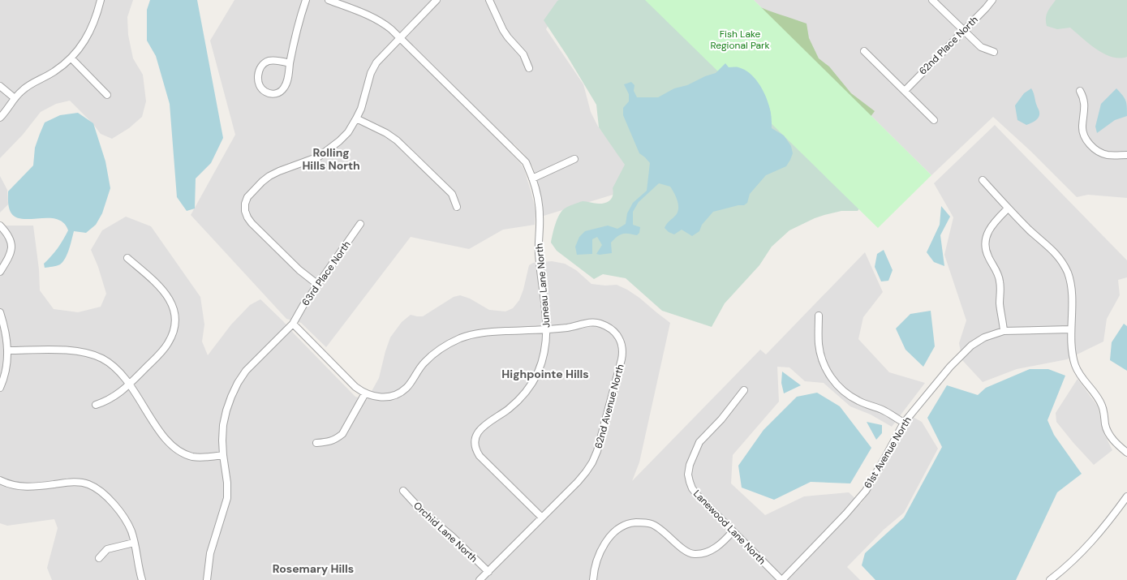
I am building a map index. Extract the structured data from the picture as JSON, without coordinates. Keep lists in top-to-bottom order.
{
  "streets": {
    "street": [
      "62nd Place North",
      "63rd Place North",
      "Juneau Lane North",
      "62nd Avenue North",
      "61st Avenue North",
      "Lanewood Lane North",
      "Orchid Lane North"
    ]
  },
  "crossings": [
    ["Juneau Lane North", "62nd Avenue North"],
    ["62nd Avenue North", "Orchid Lane North"],
    ["61st Avenue North", "Lanewood Lane North"]
  ],
  "districts": ["Rolling Hills North", "Highpointe Hills", "Rosemary Hills"],
  "parks": ["Fish Lake Regional Park"]
}
